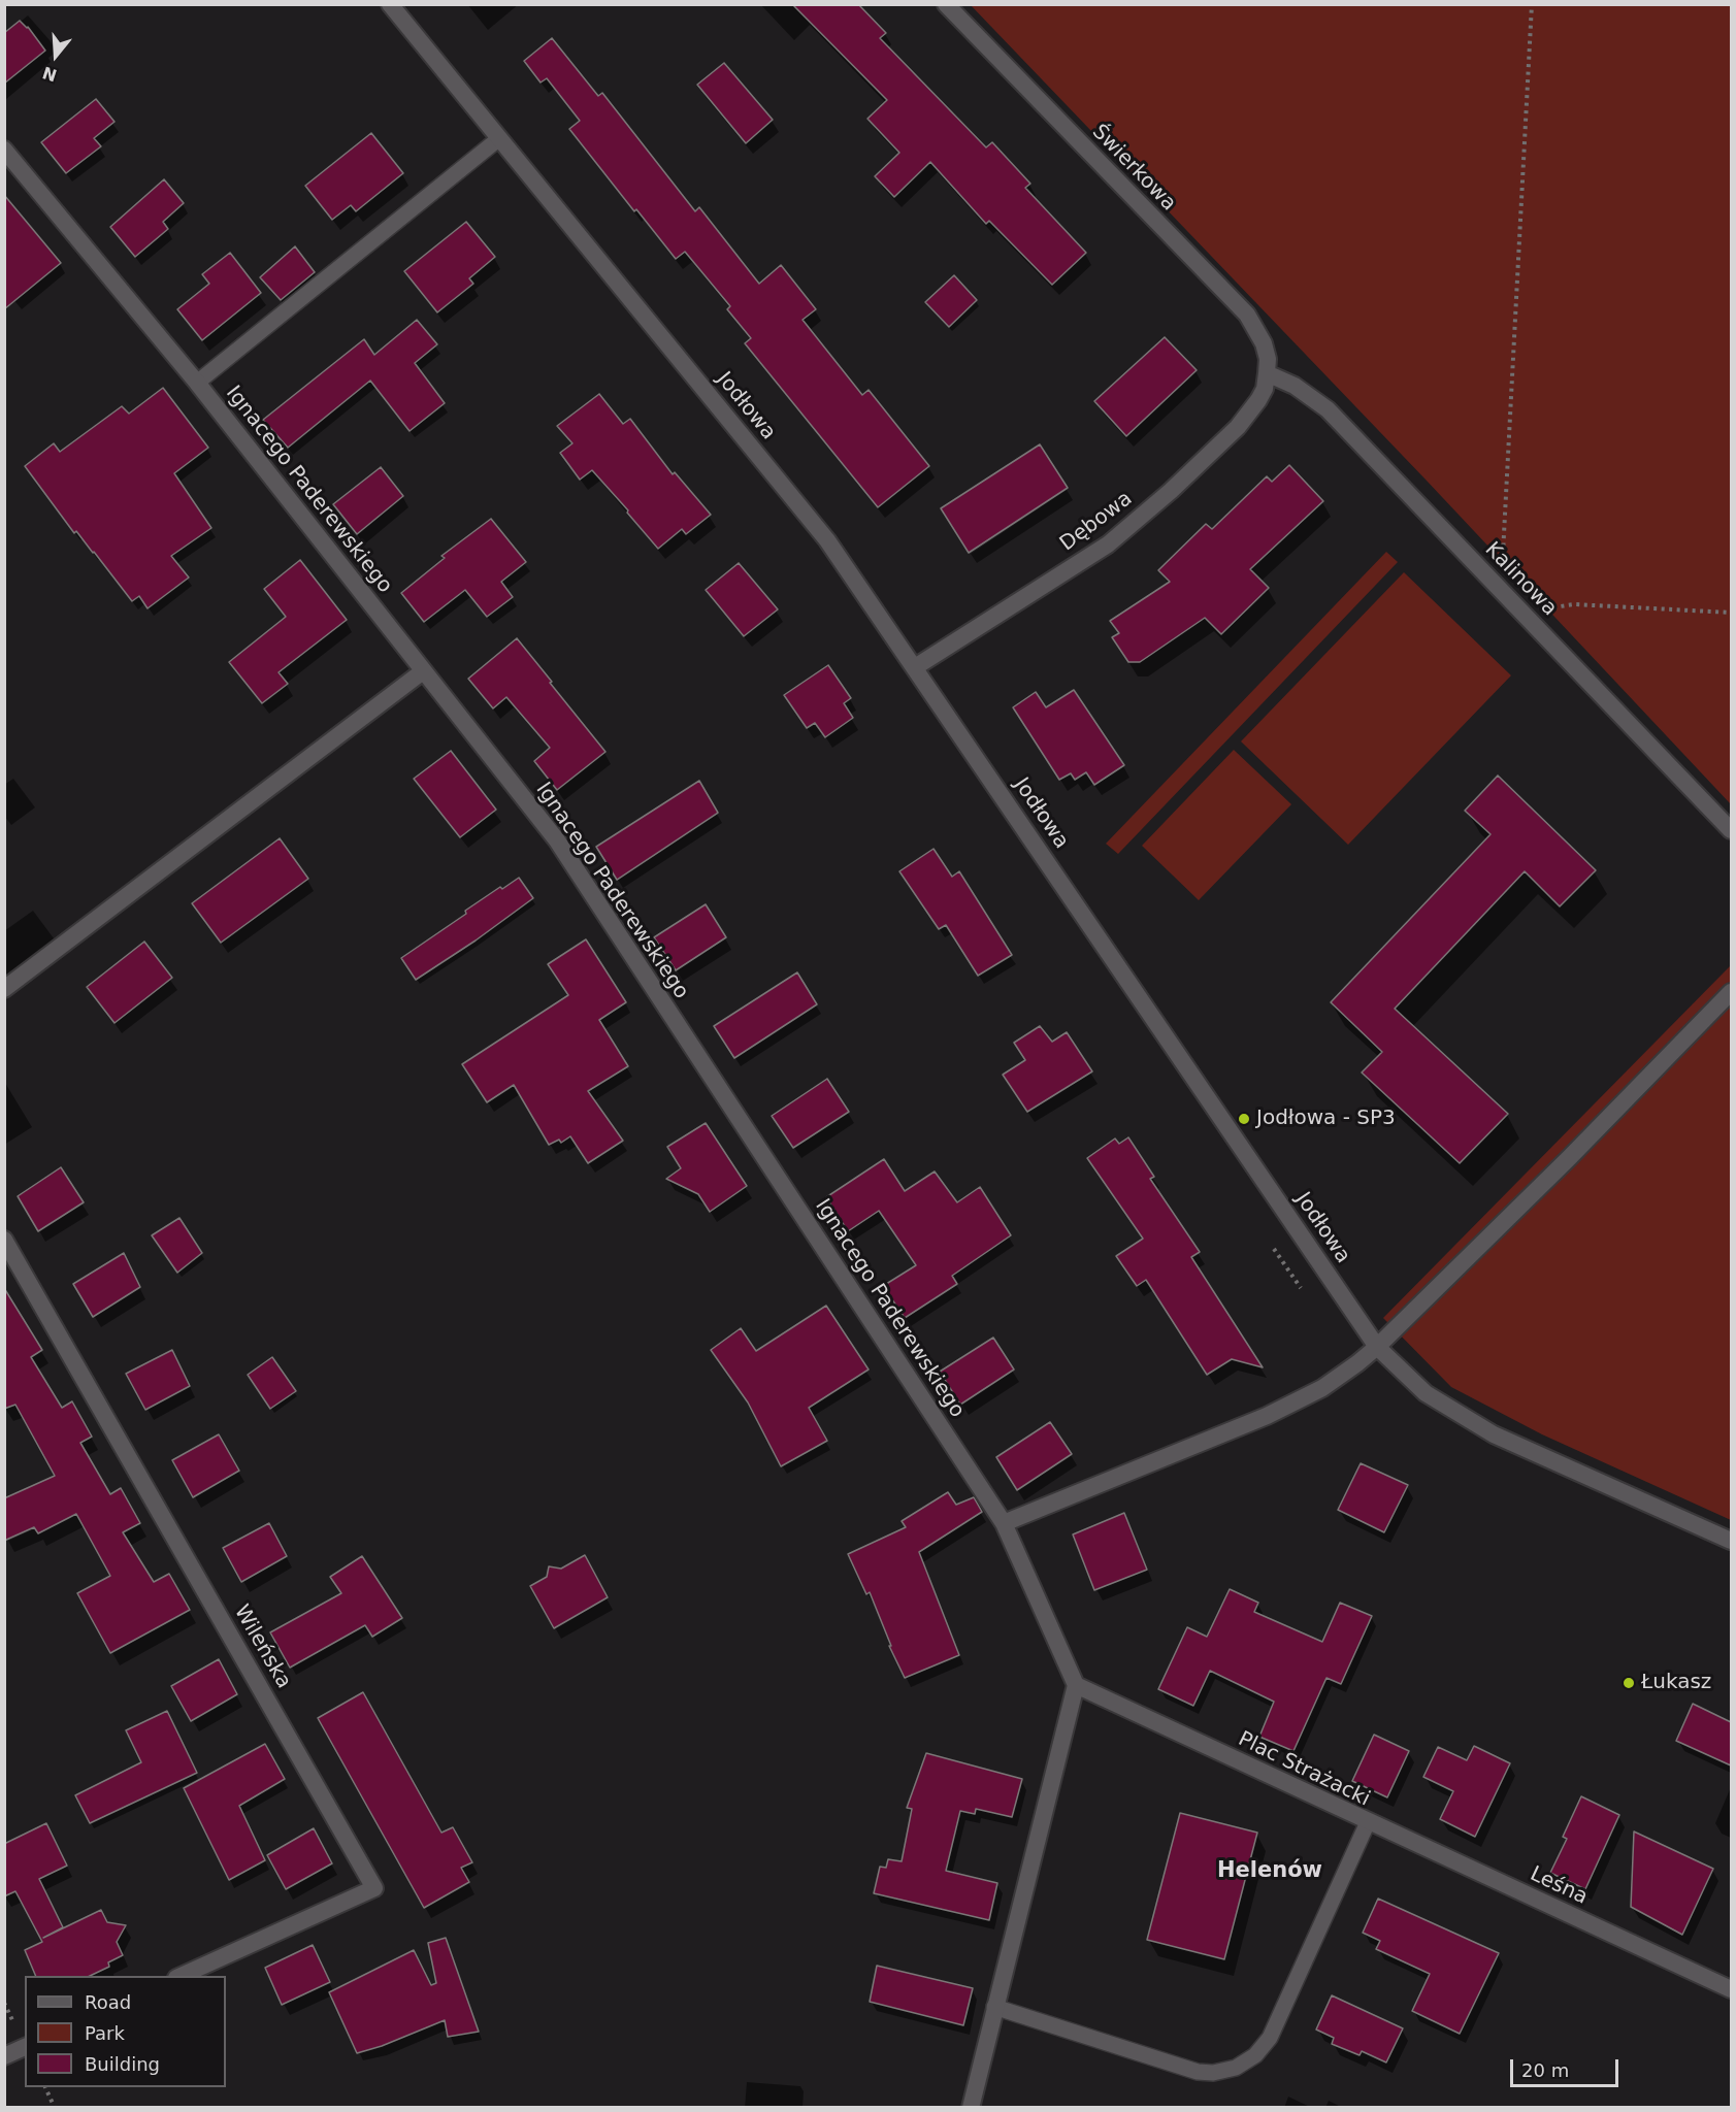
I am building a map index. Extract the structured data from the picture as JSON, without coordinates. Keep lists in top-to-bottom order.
{
  "streets": {
    "street": [
      "Świerkowa",
      "Jodłowa",
      "Ignacego Paderewskiego",
      "Dębowa",
      "Kalinowa",
      "Wileńska",
      "Plac Strażacki",
      "Leśna"
    ]
  },
  "crossings": [
    ["Świerkowa", "Dębowa"],
    ["Świerkowa", "Kalinowa"],
    ["Jodłowa", "Dębowa"],
    ["Ignacego Paderewskiego", "Plac Strażacki"],
    ["Dębowa", "Kalinowa"],
    ["Plac Strażacki", "Leśna"]
  ],
  "districts": ["Helenów"],
  "places": ["Jodłowa - SP3", "Łukasz"],
  "legend": ["Road", "Park", "Building"],
  "scale_bar": "20 m",
  "north": "bottom"
}
